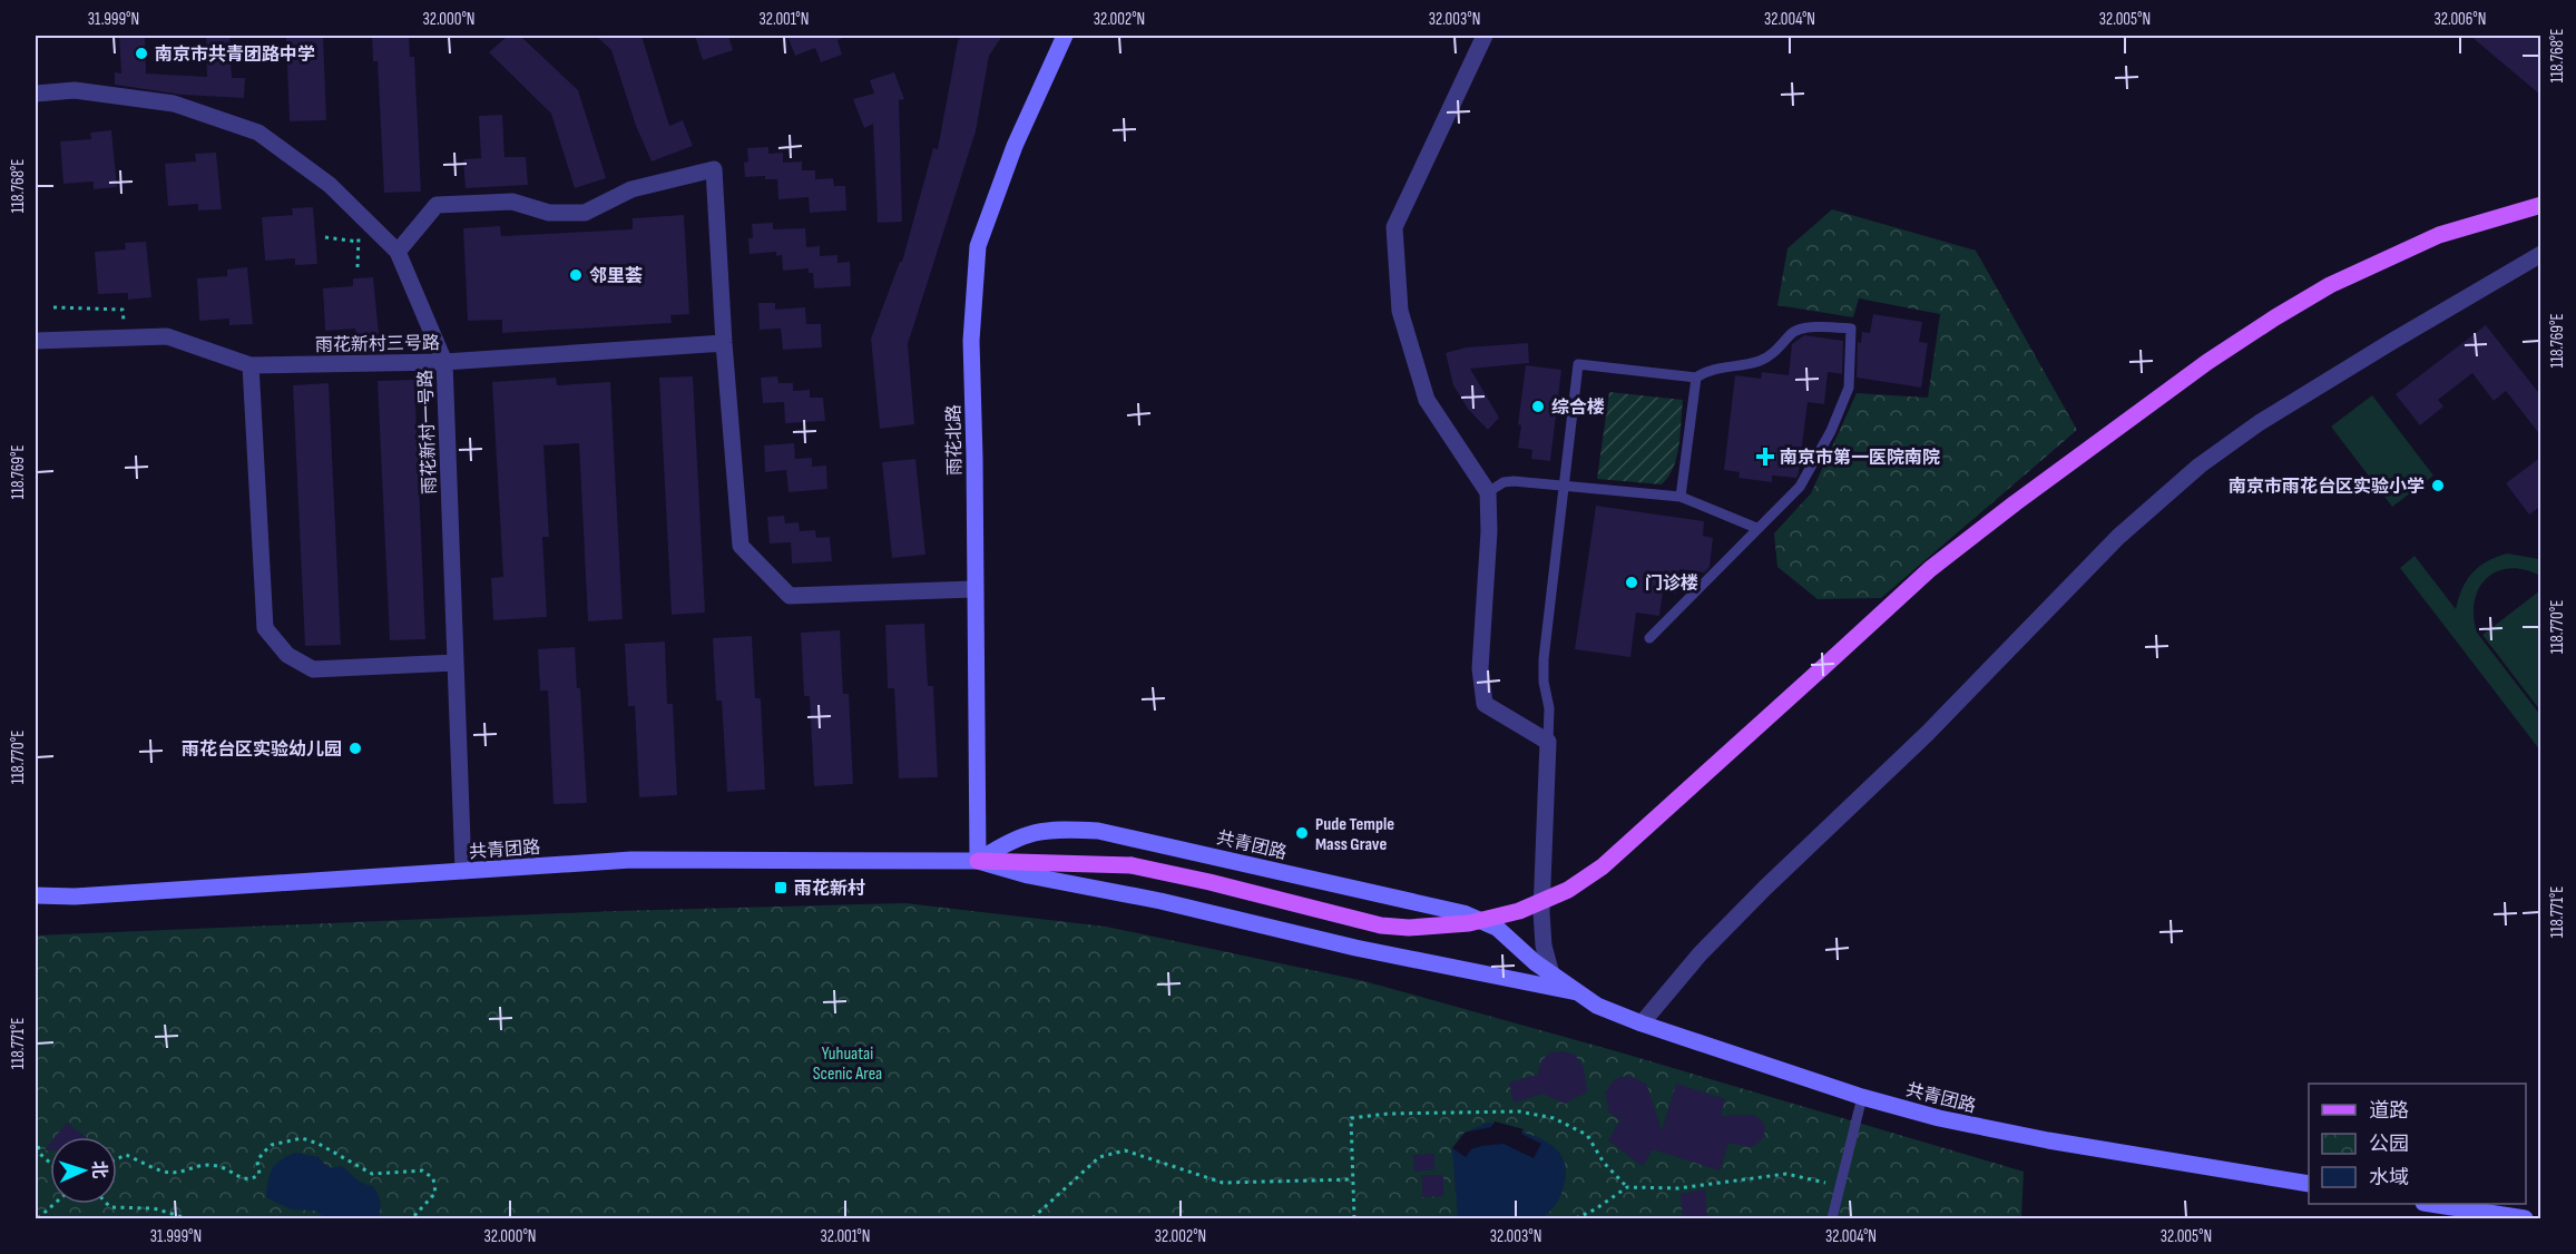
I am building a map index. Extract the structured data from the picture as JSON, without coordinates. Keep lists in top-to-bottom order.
{
  "streets": {
    "street": [
      "雨花新村三号路",
      "雨花新村一号路",
      "雨花北路",
      "共青团路"
    ]
  },
  "crossings": [
    ["雨花新村三号路", "雨花新村一号路"],
    ["雨花新村一号路", "共青团路"],
    ["雨花北路", "共青团路"]
  ],
  "parks": ["Yuhuatai Scenic Area"],
  "places": {
    "other": [
      "南京市共青团路中学",
      "邻里荟",
      "综合楼",
      "南京市雨花台区实验小学",
      "门诊楼",
      "雨花台区实验幼儿园",
      "Pude Temple Mass Grave"
    ],
    "health": ["南京市第一医院南院"],
    "transit": ["雨花新村"]
  },
  "legend": ["道路", "公园", "水域"],
  "north": "right",
  "coordinates": [
    "31.999°N",
    "32.000°N",
    "32.001°N",
    "32.002°N",
    "32.003°N",
    "32.004°N",
    "32.005°N",
    "32.006°N",
    "118.768°E",
    "118.769°E",
    "118.770°E",
    "118.771°E"
  ]
}
